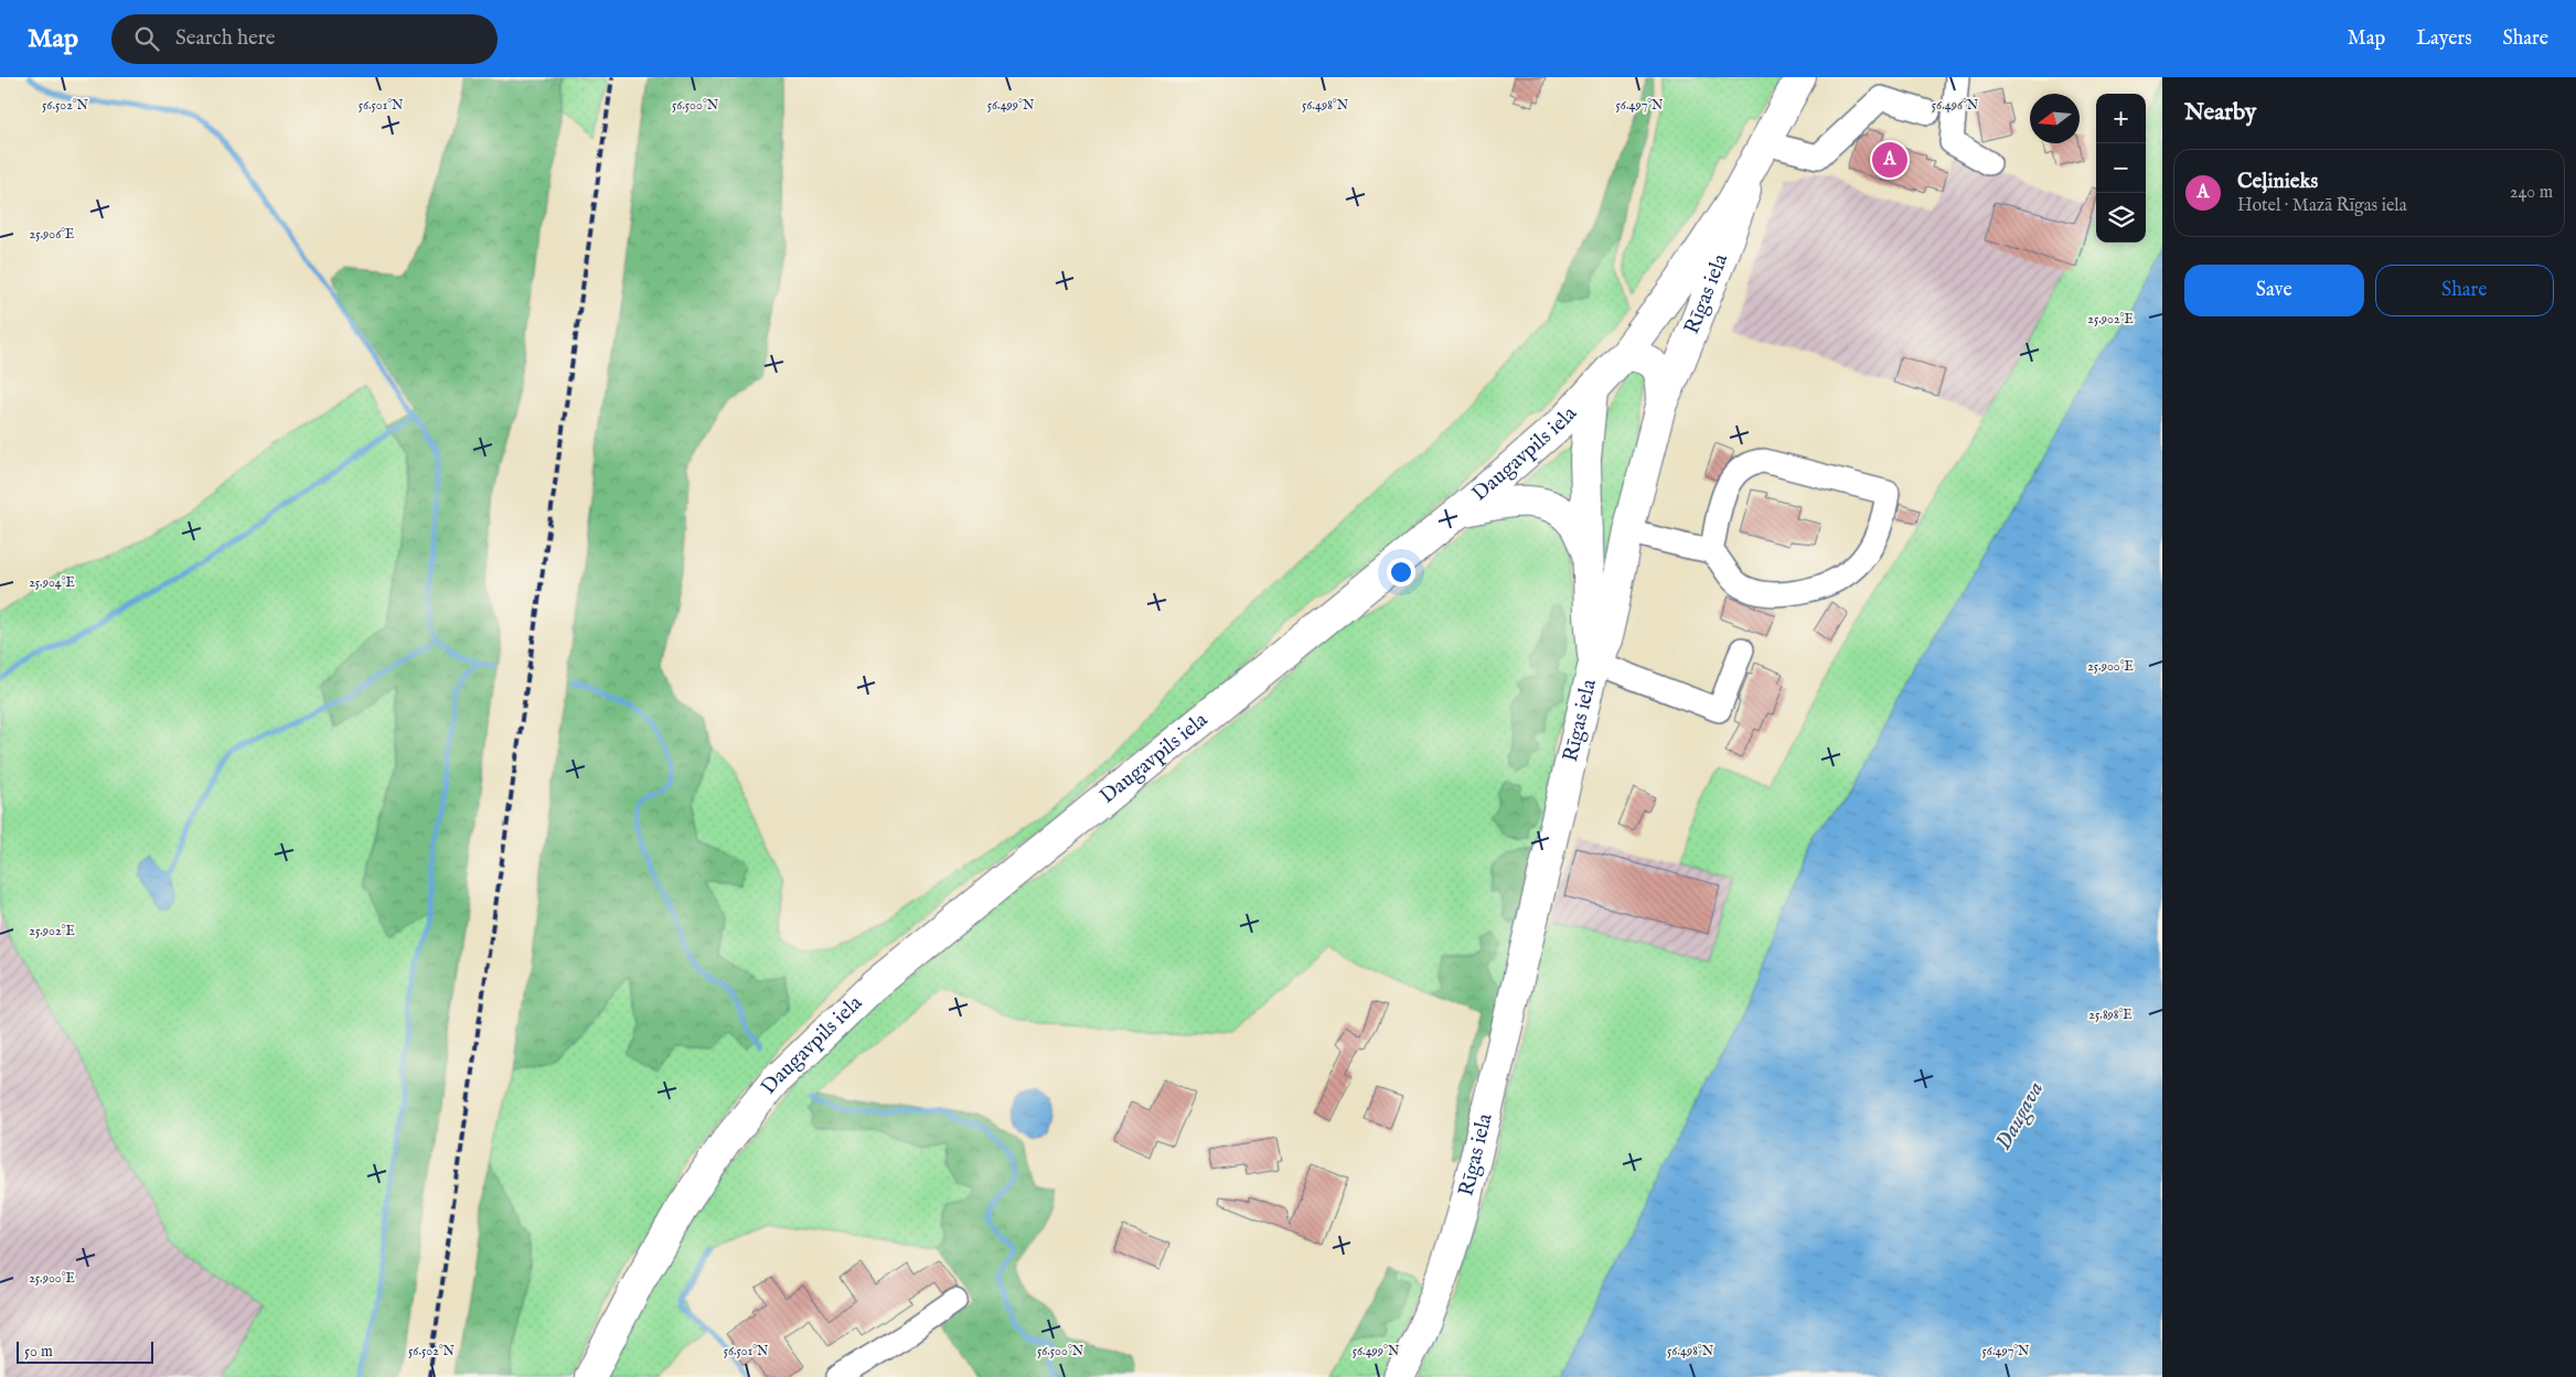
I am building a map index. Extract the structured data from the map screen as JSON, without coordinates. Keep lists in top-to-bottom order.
{
  "streets": {
    "main road": ["Rīgas iela", "Daugavpils iela"]
  },
  "crossings": [
    ["Rīgas iela", "Daugavpils iela"]
  ],
  "water": ["Daugava"],
  "scale_bar": "50 m",
  "north": "left",
  "page": {
    "header": "Map",
    "search": "Search here",
    "nav": ["Map", "Layers", "Share"],
    "heading": "Nearby",
    "map_buttons": ["+", "−"],
    "pins": "A",
    "list": [
      {
        "mark": "A",
        "name": "Ceļinieks",
        "note": "Hotel · Mazā Rīgas iela",
        "value": "240 m"
      }
    ],
    "buttons": ["Save", "Share"],
    "scale": "50 m"
  },
  "coordinates": [
    "56.502°N",
    "56.501°N",
    "56.500°N",
    "56.499°N",
    "56.498°N",
    "56.497°N",
    "56.496°N",
    "25.906°E",
    "25.902°E",
    "25.904°E",
    "25.900°E",
    "25.898°E"
  ]
}
